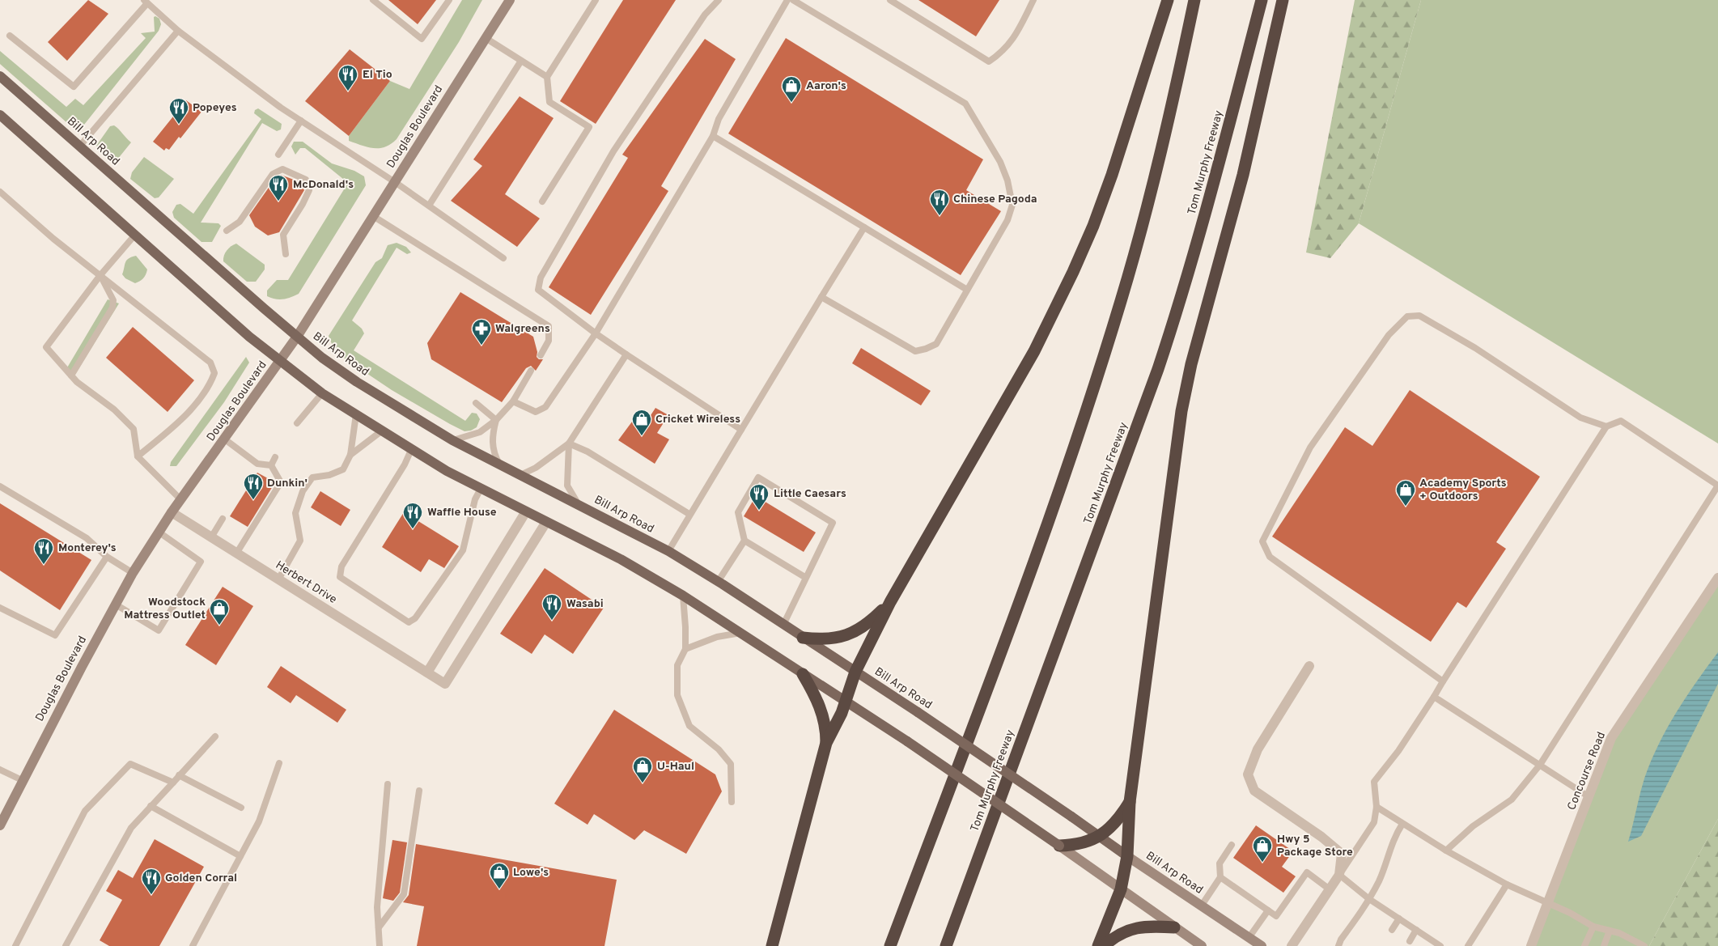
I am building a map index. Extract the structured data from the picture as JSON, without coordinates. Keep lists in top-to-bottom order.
{
  "streets": {
    "highway": ["Tom Murphy Freeway"],
    "main road": ["Douglas Boulevard", "Bill Arp Road"],
    "street": ["Herbert Drive", "Concourse Road"]
  },
  "crossings": [
    ["Douglas Boulevard", "Bill Arp Road"],
    ["Douglas Boulevard", "Herbert Drive"]
  ],
  "places": {
    "restaurant": [
      "El Tio",
      "Popeyes",
      "McDonald's",
      "Chinese Pagoda",
      "Dunkin'",
      "Little Caesars",
      "Waffle House",
      "Monterey's",
      "Wasabi",
      "Golden Corral"
    ],
    "shop": [
      "Aaron's",
      "Cricket Wireless",
      "Academy Sports + Outdoors",
      "Woodstock Mattress Outlet",
      "U-Haul",
      "Hwy 5 Package Store",
      "Lowe's"
    ],
    "pharmacy": ["Walgreens"]
  }
}
